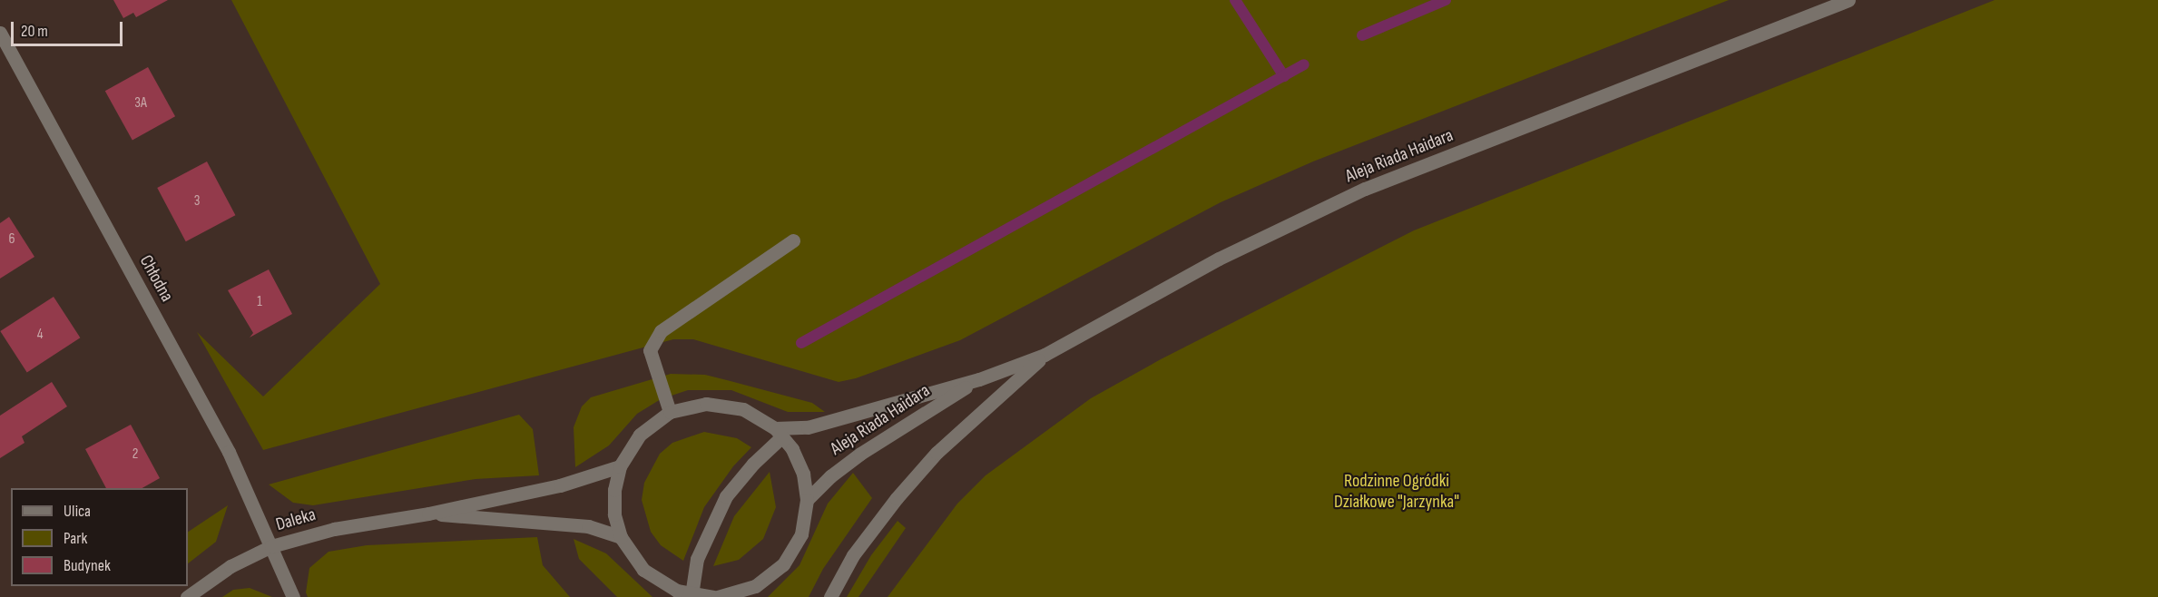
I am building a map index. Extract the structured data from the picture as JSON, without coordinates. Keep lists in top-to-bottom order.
{
  "streets": {
    "street": ["Aleja Riada Haidara", "Chłodna", "Daleka"]
  },
  "crossings": [
    ["Chłodna", "Daleka"]
  ],
  "parks": ["Rodzinne Ogródki Działkowe \"Jarzynka\""],
  "house_numbers": [
    "3A",
    "3",
    "6",
    "1",
    "4",
    "2"
  ],
  "legend": ["Ulica", "Park", "Budynek"],
  "scale_bar": "20 m"
}
